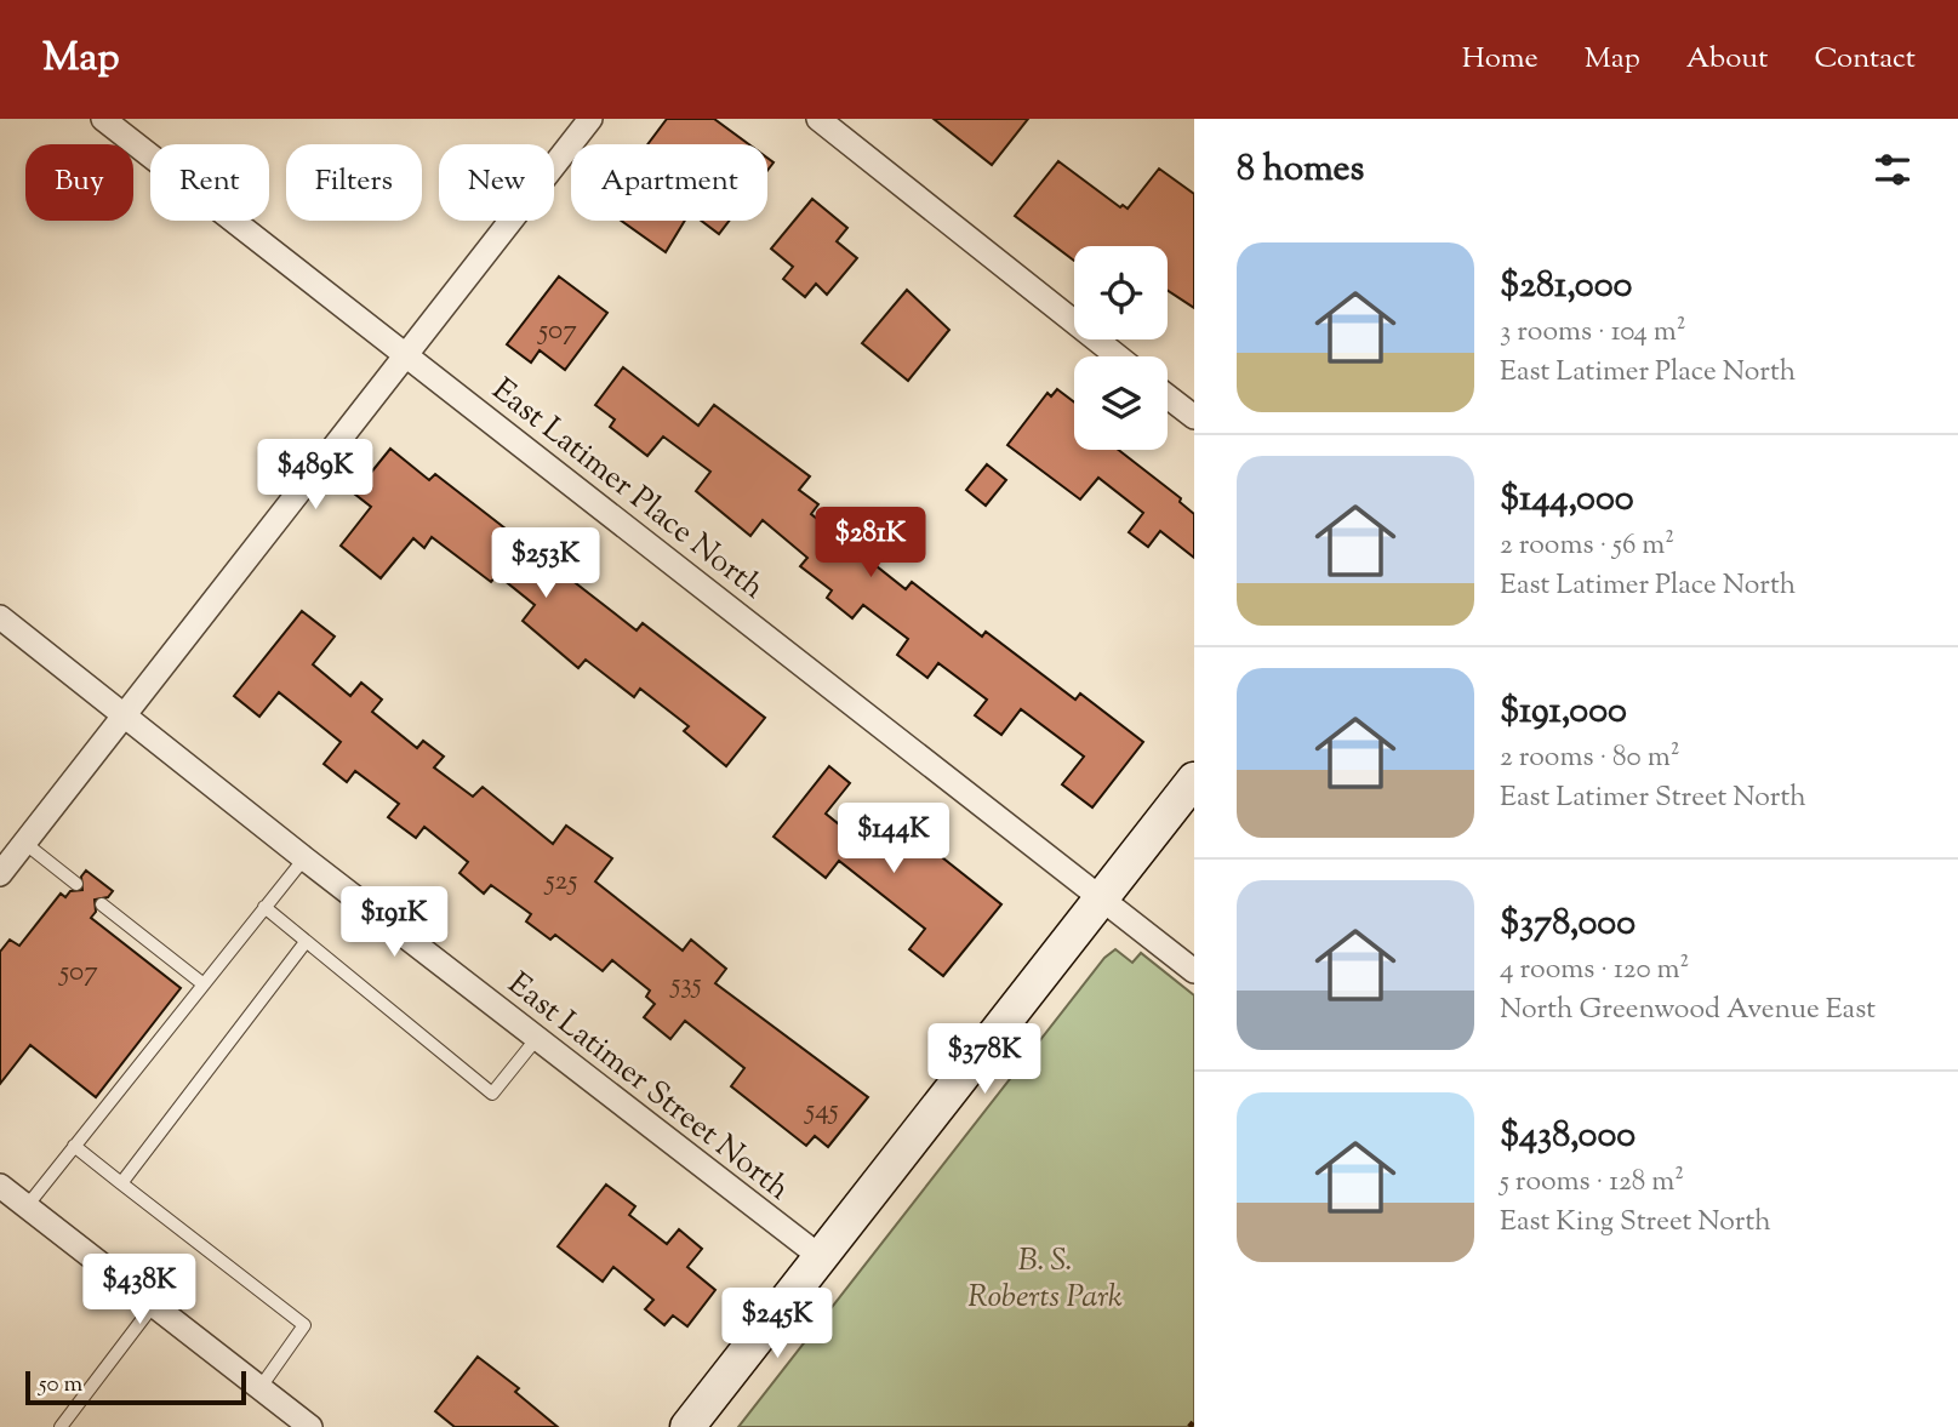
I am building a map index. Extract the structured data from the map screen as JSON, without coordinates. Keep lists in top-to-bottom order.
{
  "streets": {
    "street": ["East Latimer Place North", "East Latimer Street North"]
  },
  "parks": ["B. S. Roberts Park"],
  "house_numbers": [
    "507",
    "525",
    "507",
    "535",
    "545"
  ],
  "scale_bar": "50 m",
  "page": {
    "header": "Map",
    "nav": [
      "Home",
      "Map",
      "About",
      "Contact"
    ],
    "heading": "8 homes",
    "chip": [
      "Buy",
      "Rent",
      "Filters",
      "New",
      "Apartment"
    ],
    "list": [
      {
        "name": "$281,000",
        "note": "3 rooms · 104 m² · East Latimer Place North"
      },
      {
        "name": "$144,000",
        "note": "2 rooms · 56 m² · East Latimer Place North"
      },
      {
        "name": "$191,000",
        "note": "2 rooms · 80 m² · East Latimer Street North"
      },
      {
        "name": "$378,000",
        "note": "4 rooms · 120 m² · North Greenwood Avenue East"
      },
      {
        "name": "$438,000",
        "note": "5 rooms · 128 m² · East King Street North"
      }
    ],
    "price": [
      "$489K",
      "$281K",
      "$253K",
      "$144K",
      "$191K",
      "$378K",
      "$438K",
      "$245K"
    ],
    "scale": "50 m"
  }
}
